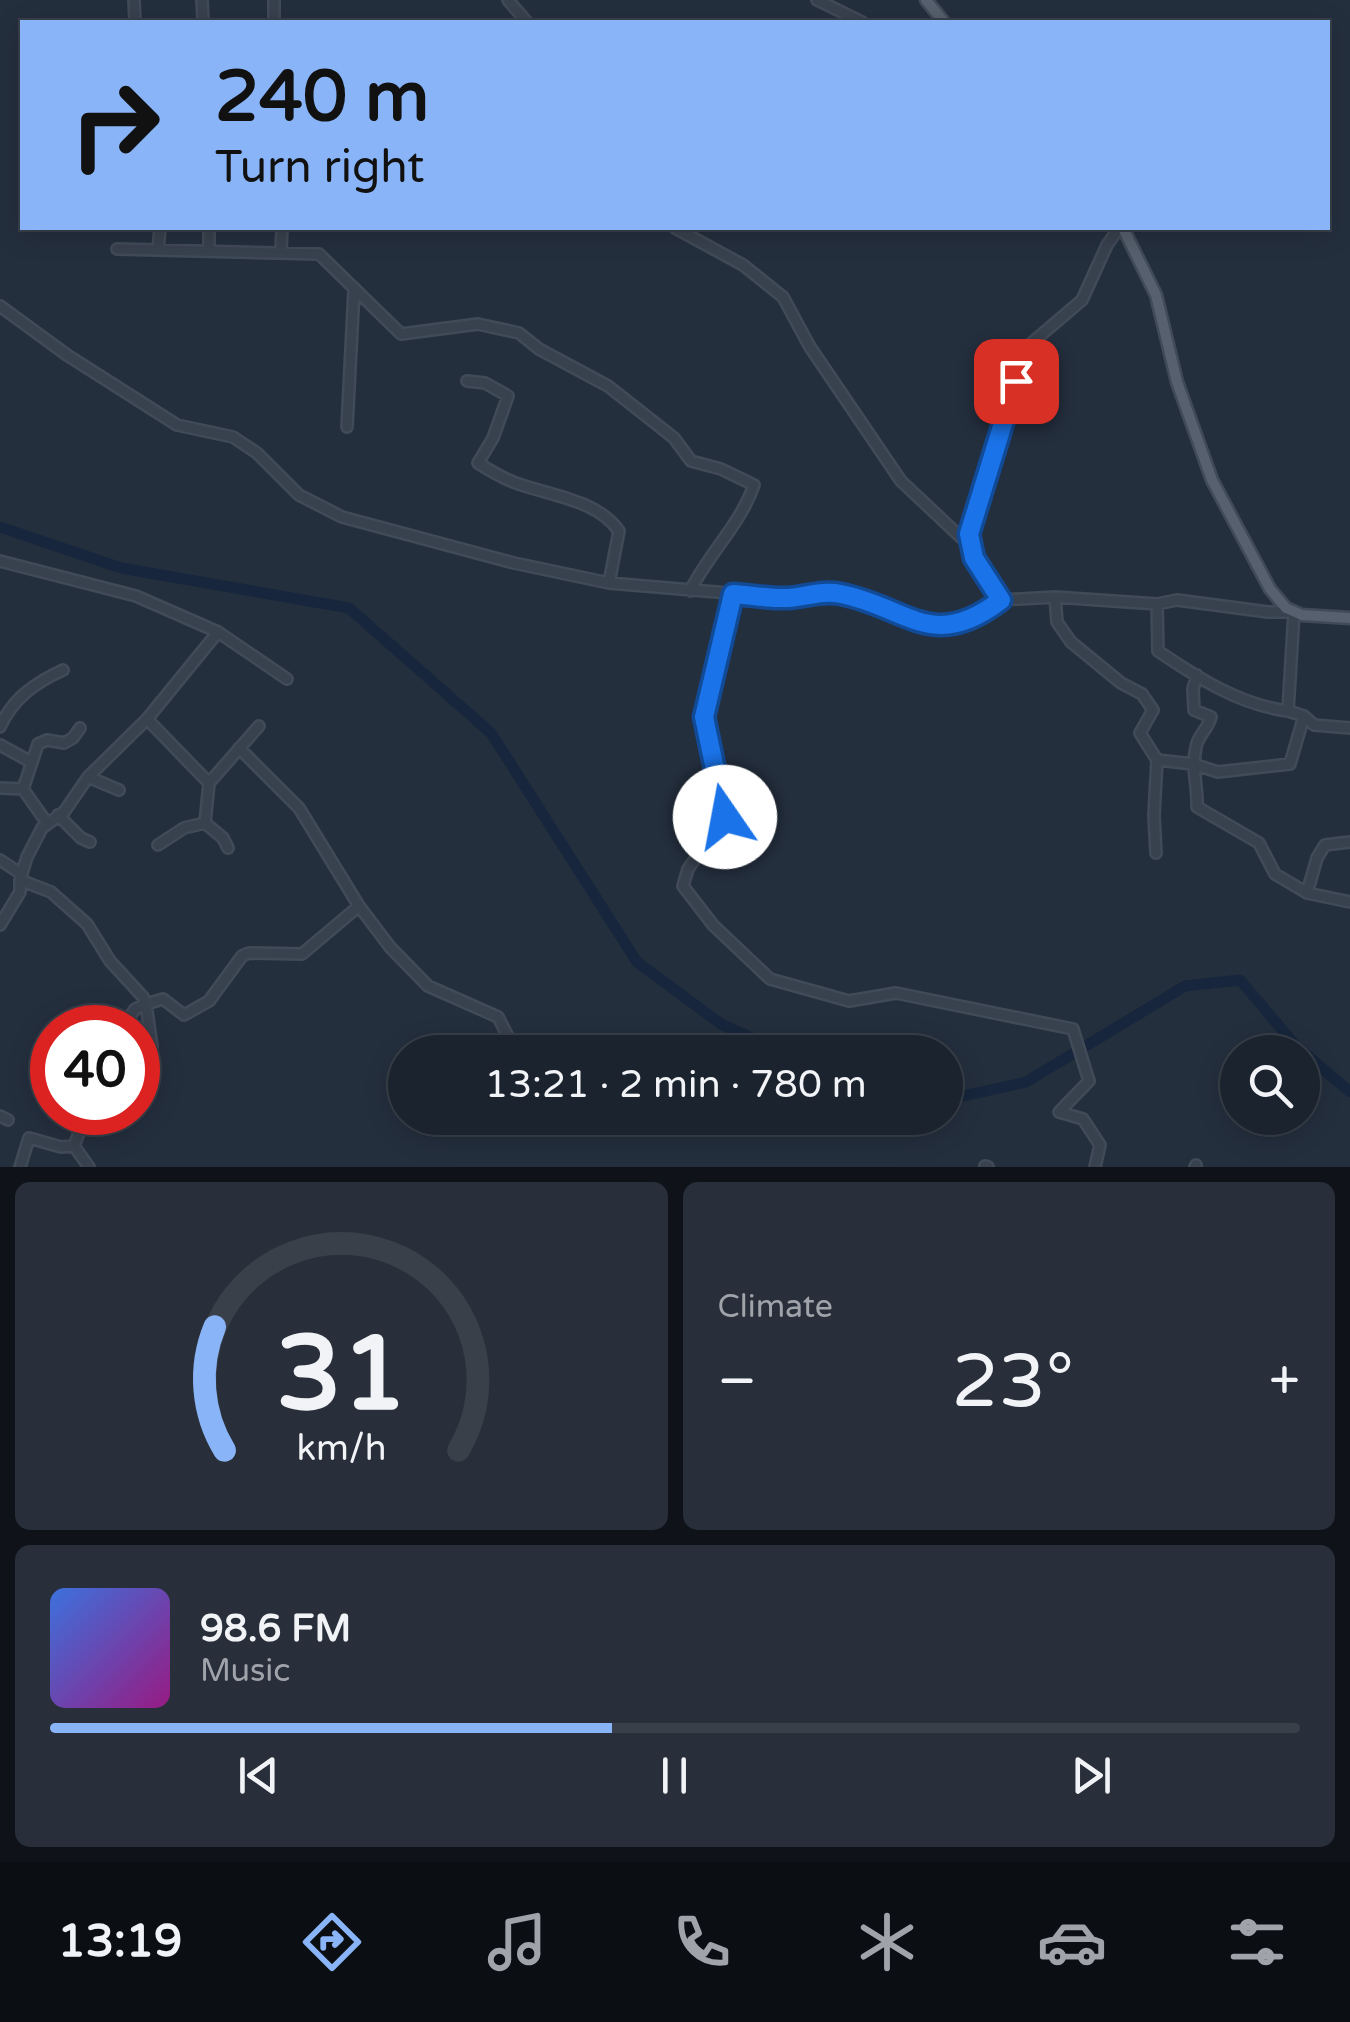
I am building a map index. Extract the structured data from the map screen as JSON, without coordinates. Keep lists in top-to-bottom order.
{
  "page": {
    "turn": ["240 m", "Turn right"],
    "limit": "40",
    "trip": "13:21 · 2 min · 780 m",
    "tile": "Climate",
    "heat": ["−", "23°", "+"],
    "song": ["98.6 FM", "Music"],
    "tabs": "13:19",
    "gauge": ["31", "km/h"]
  }
}
